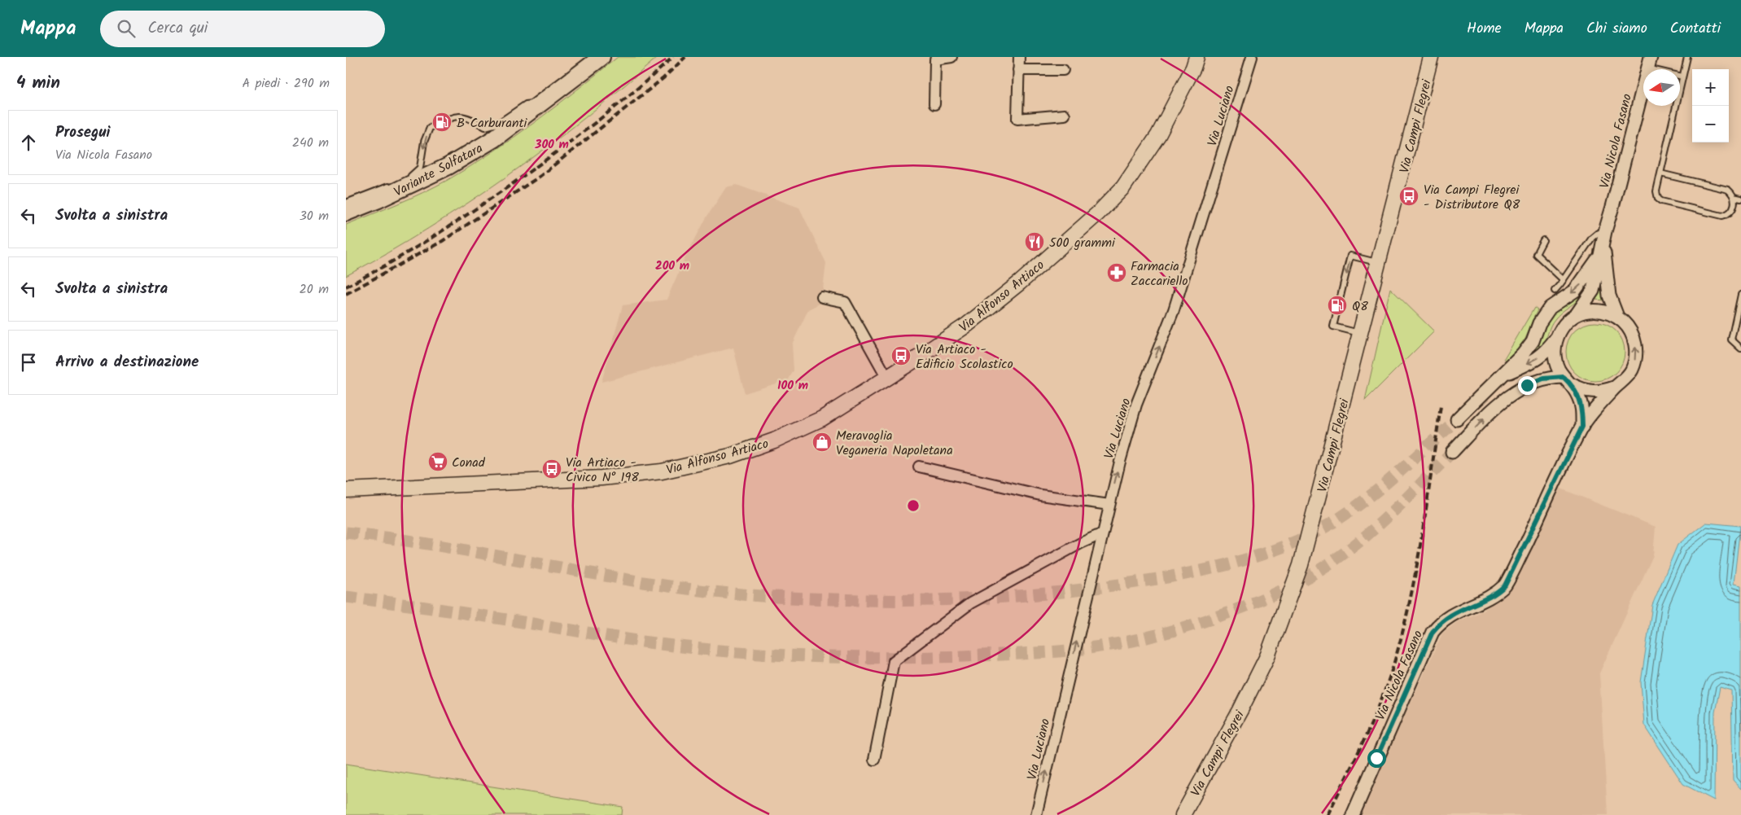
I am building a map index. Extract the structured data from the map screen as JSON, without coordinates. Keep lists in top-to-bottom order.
{
  "streets": {
    "main road": ["Via Campi Flegrei", "Variante Solfatara", "Via Alfonso Artiaco"],
    "street": ["Via Luciano", "Via Nicola Fasano"]
  },
  "one_way": ["Via Luciano"],
  "places": {
    "fuel station": ["B Carburanti", "Q8"],
    "bus stop": ["Via Campi Flegrei - Distributore Q8", "Via Artiaco - Edificio Scolastico", "Via Artiaco - Civico N° 198"],
    "restaurant": ["500 grammi"],
    "pharmacy": ["Farmacia Zaccariello"],
    "shop": ["Meravoglia Veganeria Napoletana"],
    "supermarket": ["Conad"]
  },
  "north": "left",
  "page": {
    "header": "Mappa",
    "search": "Cerca qui",
    "nav": [
      "Home",
      "Mappa",
      "Chi siamo",
      "Contatti"
    ],
    "heading": ["4 min", "A piedi · 290 m"],
    "map_buttons": ["+", "−"],
    "list": [
      ["Prosegui", "Via Nicola Fasano", "240 m"],
      ["Svolta a sinistra", "30 m"],
      ["Svolta a sinistra", "20 m"],
      "Arrivo a destinazione"
    ]
  },
  "rings": ["300 m", "200 m", "100 m"]
}
